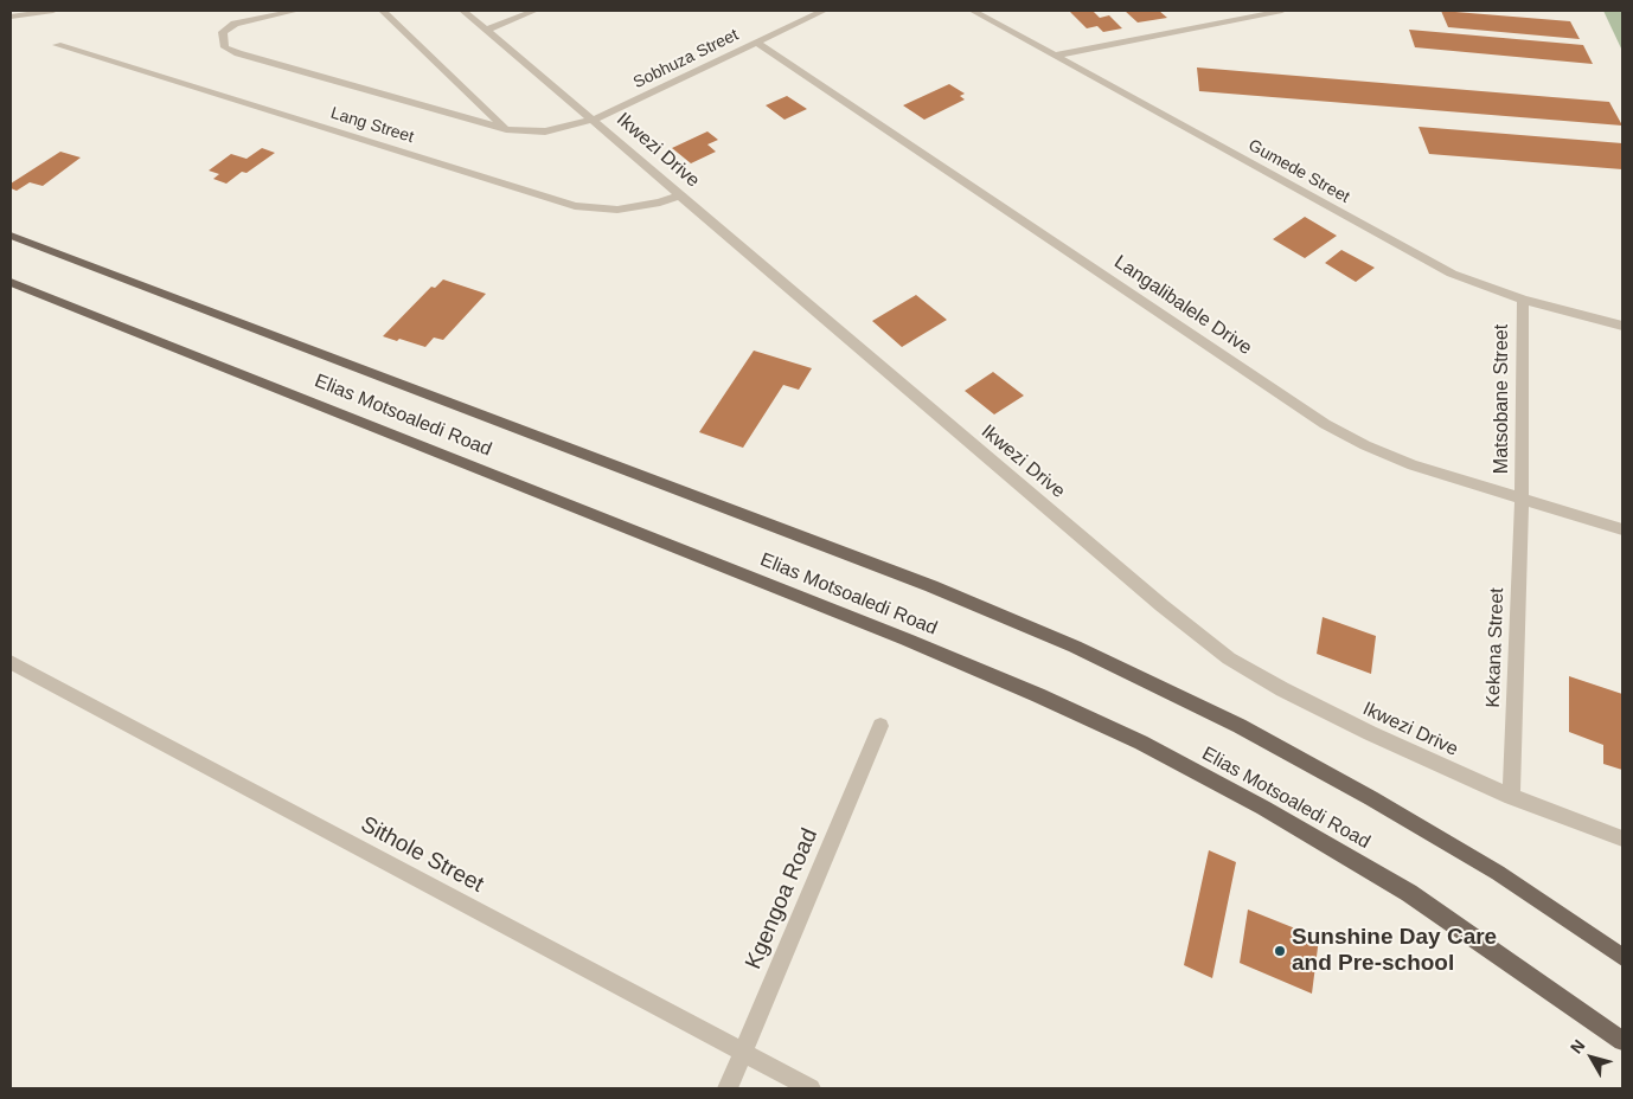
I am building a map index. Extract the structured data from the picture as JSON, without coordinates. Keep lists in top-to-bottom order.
{
  "streets": {
    "main road": ["Elias Motsoaledi Road"],
    "street": [
      "Sobhuza Street",
      "Lang Street",
      "Ikwezi Drive",
      "Gumede Street",
      "Langalibalele Drive",
      "Matsobane Street",
      "Kekana Street",
      "Sithole Street",
      "Kgengoa Road"
    ]
  },
  "crossings": [
    ["Sobhuza Street", "Ikwezi Drive"],
    ["Sobhuza Street", "Langalibalele Drive"],
    ["Lang Street", "Ikwezi Drive"],
    ["Ikwezi Drive", "Kekana Street"],
    ["Gumede Street", "Matsobane Street"],
    ["Langalibalele Drive", "Matsobane Street"],
    ["Langalibalele Drive", "Kekana Street"],
    ["Matsobane Street", "Kekana Street"],
    ["Sithole Street", "Kgengoa Road"]
  ],
  "places": ["Sunshine Day Care and Pre-school"],
  "north": "top left"
}
